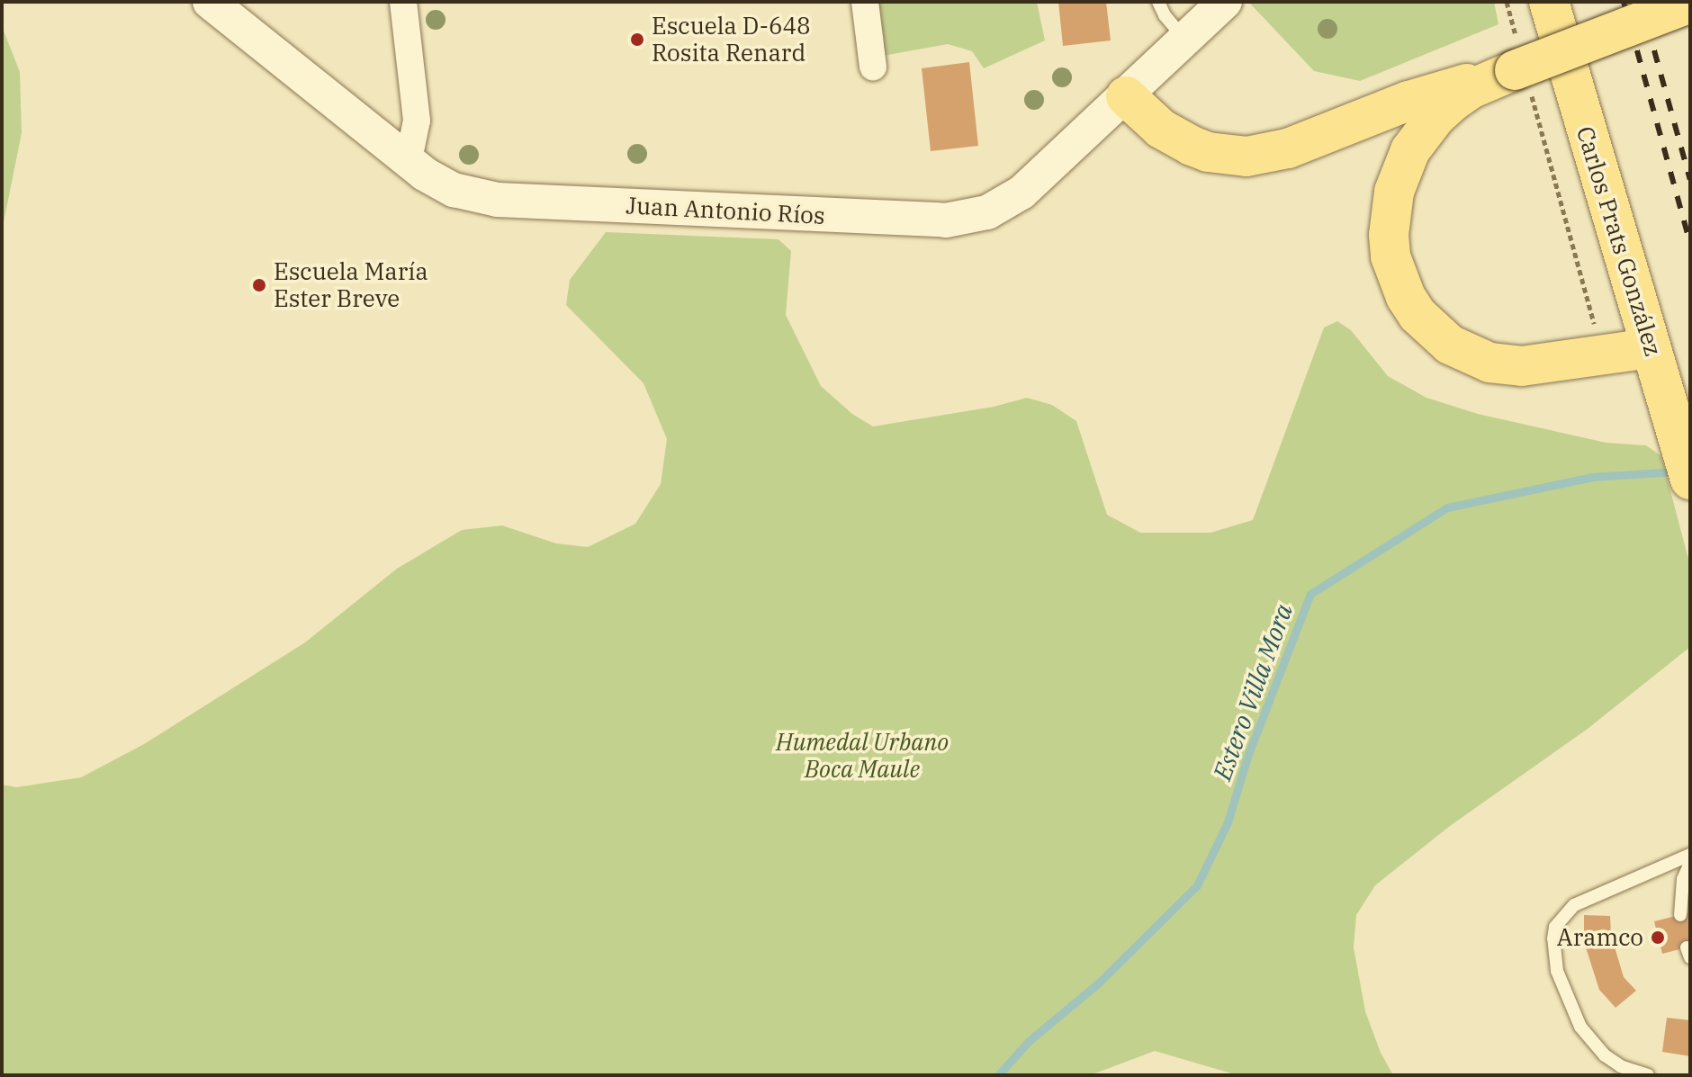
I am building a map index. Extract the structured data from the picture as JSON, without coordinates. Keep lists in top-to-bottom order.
{
  "streets": {
    "main road": ["Carlos Prats González"],
    "street": ["Juan Antonio Ríos"]
  },
  "water": ["Estero Villa Mora"],
  "parks": ["Humedal Urbano Boca Maule"],
  "places": ["Escuela D-648 Rosita Renard", "Escuela María Ester Breve", "Aramco"]
}
